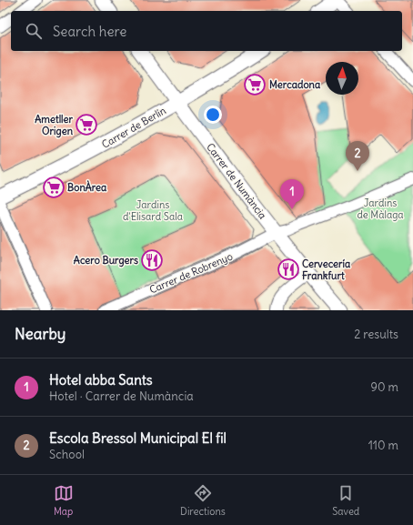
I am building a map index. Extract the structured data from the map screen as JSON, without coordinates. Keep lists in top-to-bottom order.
{
  "streets": {
    "main road": ["Carrer de Berlín", "Carrer de Numància"],
    "street": ["Carrer de Robrenyo"]
  },
  "crossings": [
    ["Carrer de Berlín", "Carrer de Numància"],
    ["Carrer de Numància", "Carrer de Robrenyo"]
  ],
  "parks": ["Jardins de Màlaga", "Jardins d'Elisard Sala"],
  "places": {
    "supermarket": ["Mercadona", "Ametller Origen", "BonÀrea"],
    "restaurant": ["Acero Burgers", "Cervecería Frankfurt"]
  },
  "north": "top",
  "page": {
    "search": "Search here",
    "pins": ["2", "1"],
    "heading": ["Nearby", "2 results"],
    "list": [
      {
        "mark": "1",
        "name": "Hotel abba Sants",
        "note": "Hotel · Carrer de Numància",
        "value": "90 m"
      },
      {
        "mark": "2",
        "name": "Escola Bressol Municipal El fil",
        "note": "School",
        "value": "110 m"
      }
    ],
    "nav": ["Map", "Directions", "Saved"]
  }
}
